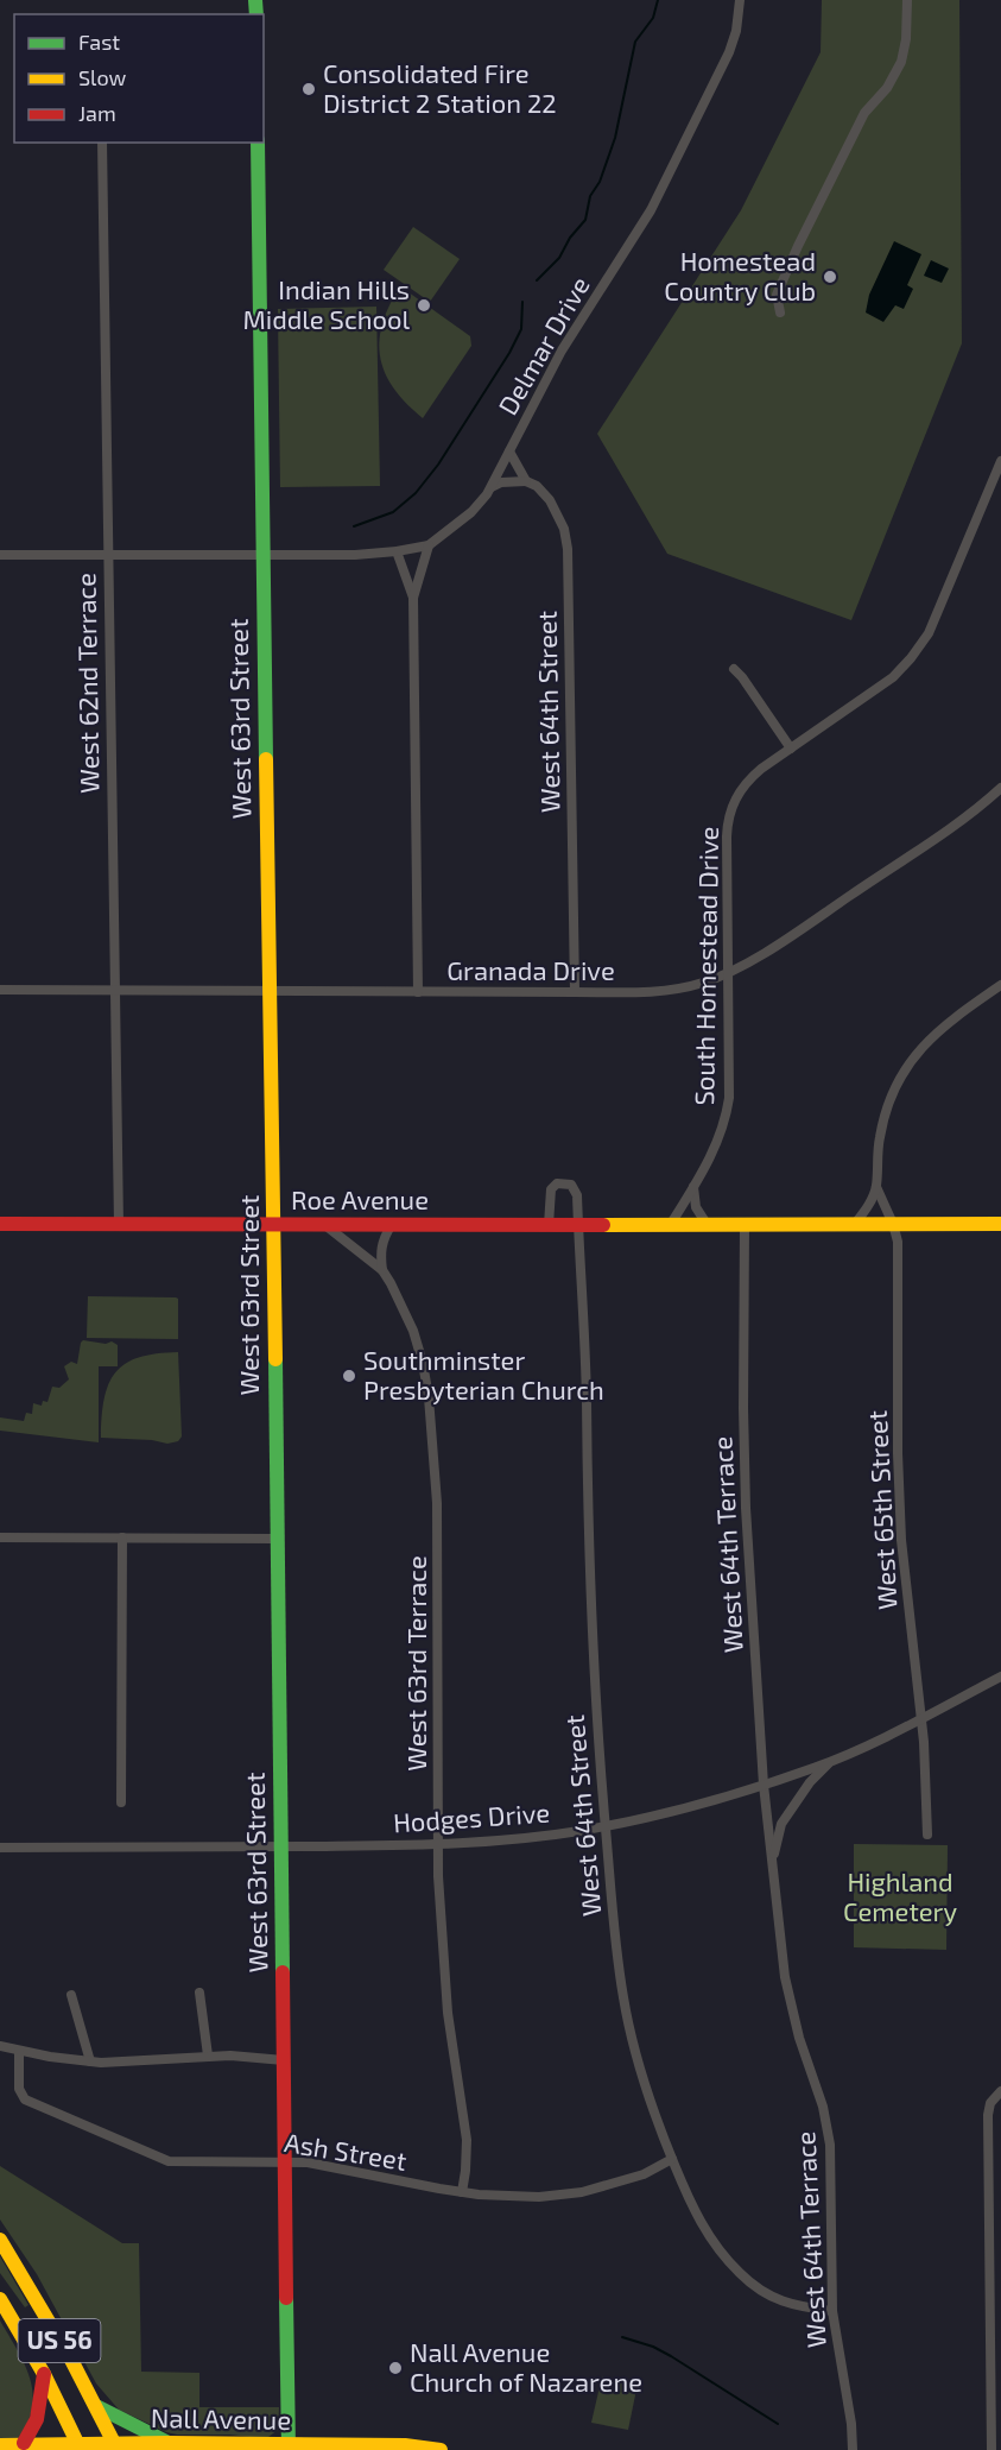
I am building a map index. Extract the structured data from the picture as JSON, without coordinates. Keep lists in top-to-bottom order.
{
  "streets": {
    "main road": [
      "West 63rd Street",
      "Roe Avenue",
      "US 56",
      "Nall Avenue"
    ],
    "street": [
      "Delmar Drive",
      "West 62nd Terrace",
      "West 64th Street",
      "South Homestead Drive",
      "Granada Drive",
      "West 65th Street",
      "West 64th Terrace",
      "West 63rd Terrace",
      "Hodges Drive",
      "Ash Street"
    ]
  },
  "crossings": [
    ["Delmar Drive", "West 62nd Terrace"],
    ["Delmar Drive", "West 64th Street"],
    ["Delmar Drive", "West 63rd Street"],
    ["West 62nd Terrace", "Granada Drive"],
    ["West 62nd Terrace", "Roe Avenue"],
    ["West 64th Street", "Granada Drive"],
    ["West 64th Street", "Roe Avenue"],
    ["West 64th Street", "West 64th Terrace"],
    ["West 64th Street", "Hodges Drive"],
    ["West 64th Street", "Ash Street"],
    ["West 63rd Street", "Granada Drive"],
    ["West 63rd Street", "Roe Avenue"],
    ["West 63rd Street", "Hodges Drive"],
    ["West 63rd Street", "Ash Street"],
    ["West 63rd Street", "Nall Avenue"],
    ["South Homestead Drive", "Granada Drive"],
    ["South Homestead Drive", "Roe Avenue"],
    ["Roe Avenue", "West 65th Street"],
    ["Roe Avenue", "West 64th Terrace"],
    ["Roe Avenue", "West 63rd Terrace"],
    ["West 65th Street", "Hodges Drive"],
    ["West 64th Terrace", "Hodges Drive"],
    ["West 63rd Terrace", "Hodges Drive"],
    ["West 63rd Terrace", "Ash Street"],
    ["US 56", "Nall Avenue"]
  ],
  "parks": ["Highland Cemetery"],
  "places": [
    "Consolidated Fire District 2 Station 22",
    "Homestead Country Club",
    "Indian Hills Middle School",
    "Southminster Presbyterian Church",
    "Nall Avenue Church of Nazarene"
  ],
  "legend": ["Fast", "Slow", "Jam"]
}
